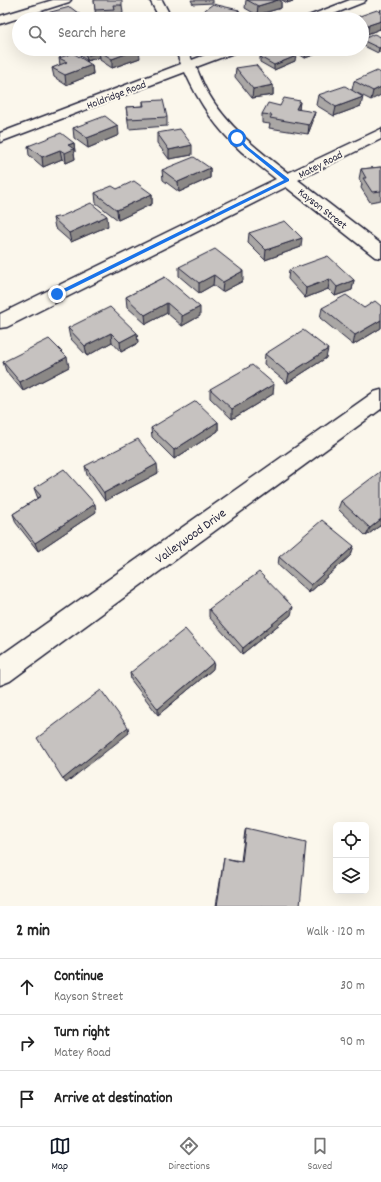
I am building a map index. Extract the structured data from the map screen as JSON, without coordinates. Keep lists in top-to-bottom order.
{
  "streets": {
    "street": [
      "Holdridge Road",
      "Matey Road",
      "Kayson Street",
      "Valleywood Drive"
    ]
  },
  "crossings": [
    ["Holdridge Road", "Kayson Street"],
    ["Matey Road", "Kayson Street"]
  ],
  "page": {
    "search": "Search here",
    "heading": ["2 min", "Walk · 120 m"],
    "list": [
      ["Continue", "Kayson Street", "30 m"],
      ["Turn right", "Matey Road", "90 m"],
      "Arrive at destination"
    ],
    "nav": ["Map", "Directions", "Saved"]
  }
}
